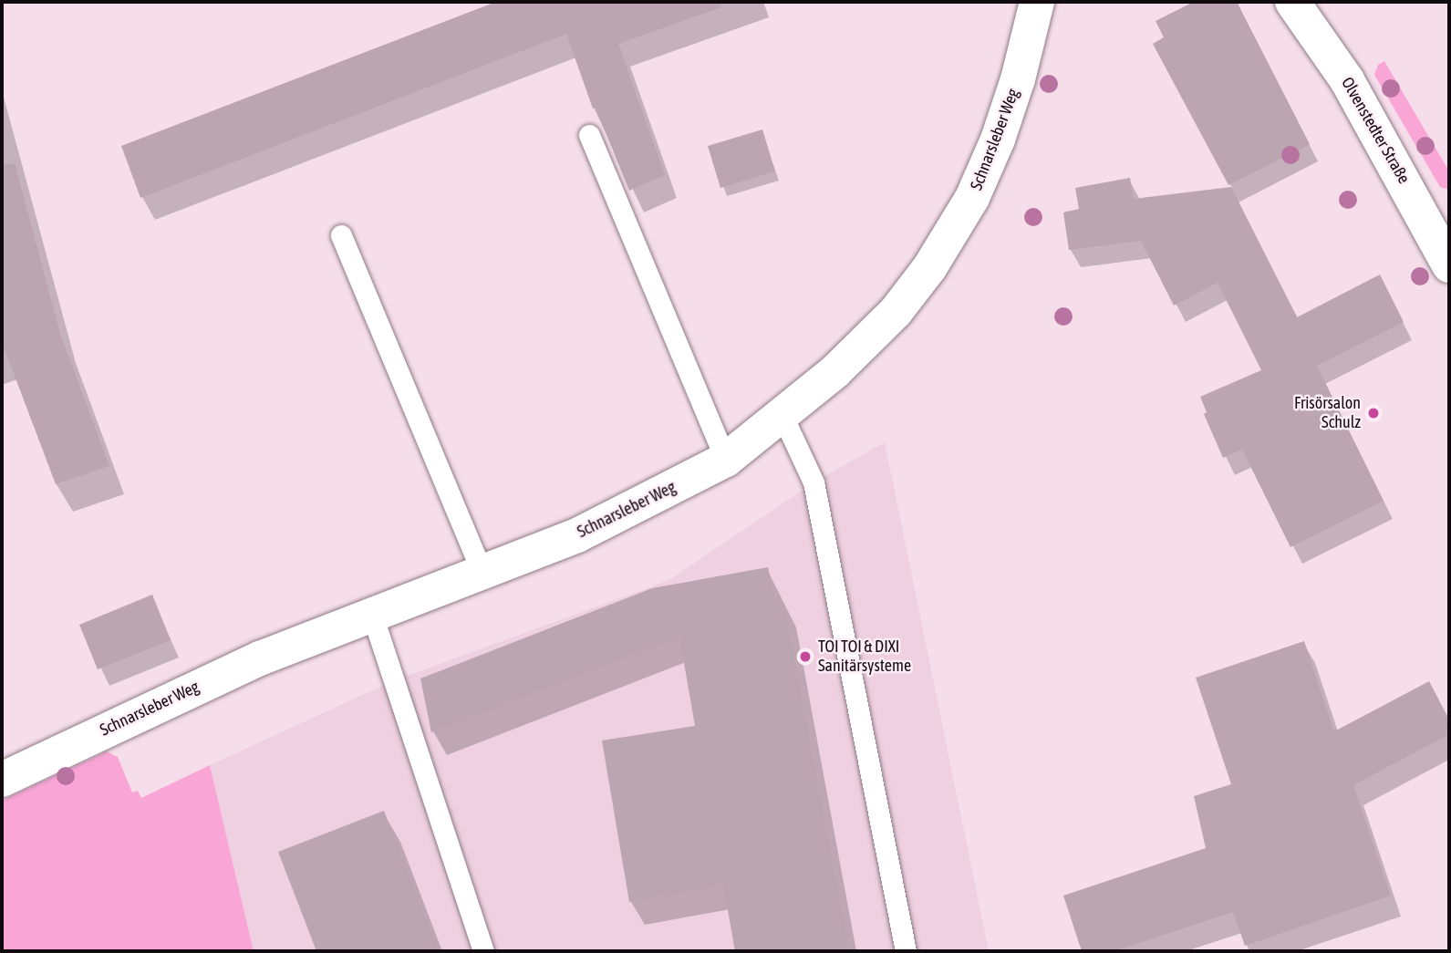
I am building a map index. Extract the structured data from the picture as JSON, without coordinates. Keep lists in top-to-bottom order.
{
  "streets": {
    "street": ["Olvenstedter Straße", "Schnarsleber Weg"]
  },
  "places": ["Frisörsalon Schulz", "TOI TOI & DIXI Sanitärsysteme"]
}
